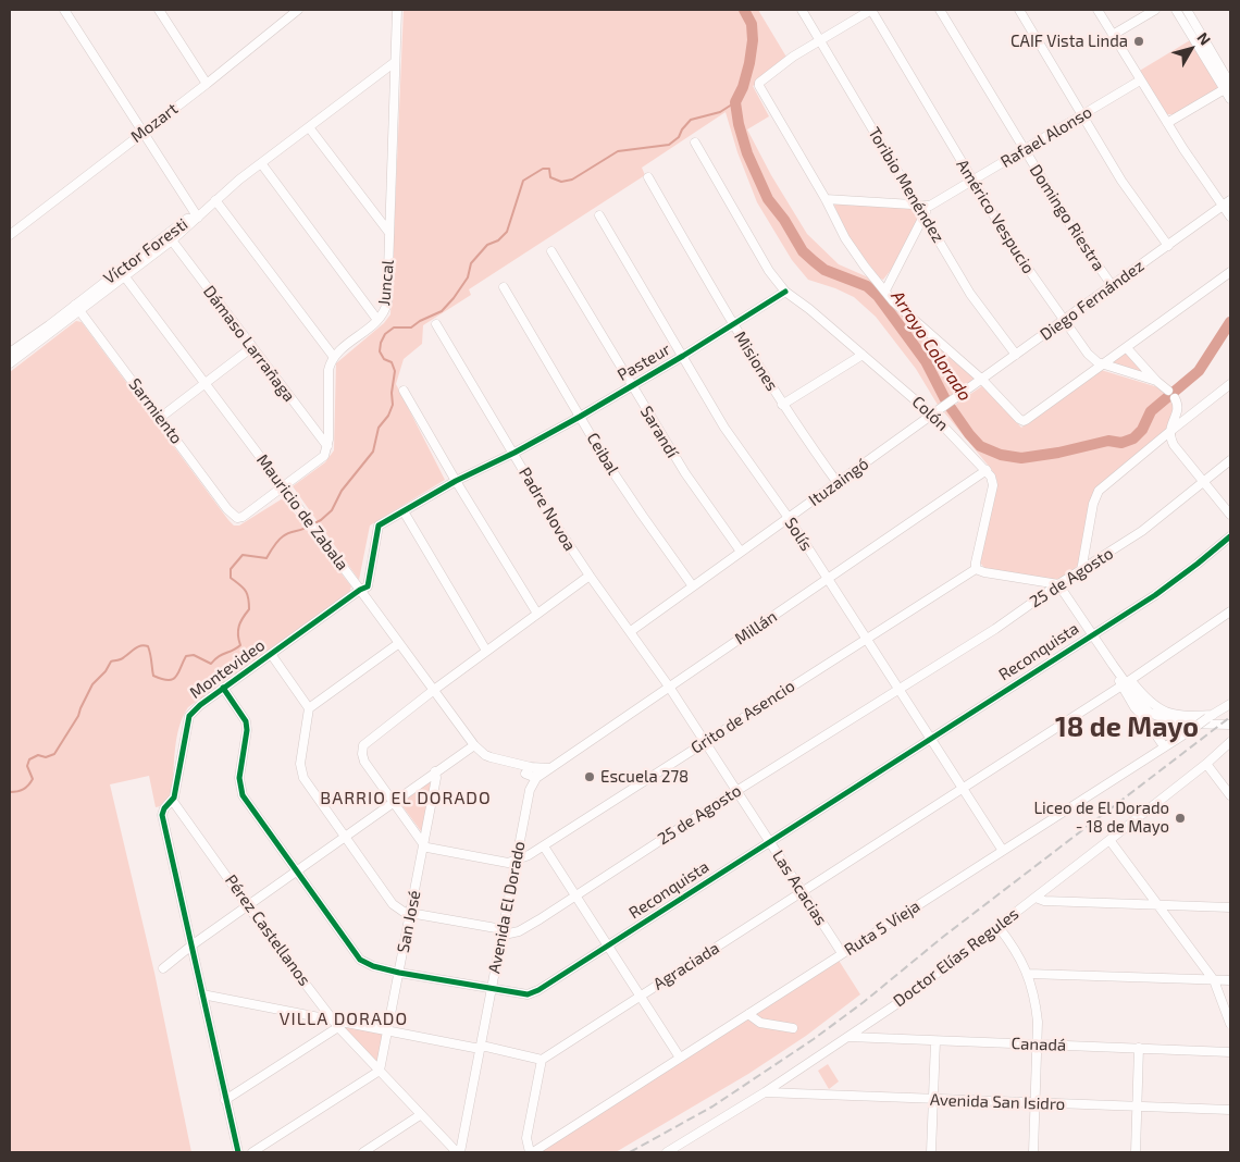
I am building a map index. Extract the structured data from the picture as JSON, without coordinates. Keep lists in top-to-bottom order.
{
  "streets": {
    "street": [
      "Mozart",
      "Rafael Alonso",
      "Toribio Menéndez",
      "Américo Vespucio",
      "Domingo Riestra",
      "Víctor Foresti",
      "Juncal",
      "Diego Fernández",
      "Dámaso Larrañaga",
      "Misiones",
      "Pasteur",
      "Sarmiento",
      "Colón",
      "Sarandí",
      "Ceibal",
      "Ituzaingó",
      "Padre Novoa",
      "Mauricio de Zabala",
      "Solís",
      "25 de Agosto",
      "Millán",
      "Reconquista",
      "Montevideo",
      "Grito de Asencio",
      "Las Acacias",
      "Avenida El Dorado",
      "San José",
      "Ruta 5 Vieja",
      "Pérez Castellanos",
      "Doctor Elías Regules",
      "Agraciada",
      "Canadá",
      "Avenida San Isidro"
    ]
  },
  "crossings": [
    ["Rafael Alonso", "Américo Vespucio"],
    ["Rafael Alonso", "Domingo Riestra"],
    ["Toribio Menéndez", "Diego Fernández"],
    ["Américo Vespucio", "Diego Fernández"],
    ["Domingo Riestra", "Diego Fernández"],
    ["Víctor Foresti", "Dámaso Larrañaga"],
    ["Víctor Foresti", "Sarmiento"],
    ["Víctor Foresti", "Mauricio de Zabala"],
    ["Diego Fernández", "Ituzaingó"],
    ["Misiones", "Pasteur"],
    ["Misiones", "Ituzaingó"],
    ["Pasteur", "Colón"],
    ["Pasteur", "Sarandí"],
    ["Pasteur", "Ceibal"],
    ["Pasteur", "Padre Novoa"],
    ["Pasteur", "Solís"],
    ["Pasteur", "Montevideo"],
    ["Sarmiento", "Mauricio de Zabala"],
    ["Colón", "Ituzaingó"],
    ["Colón", "Millán"],
    ["Sarandí", "Ituzaingó"],
    ["Ceibal", "Ituzaingó"],
    ["Ituzaingó", "Padre Novoa"],
    ["Ituzaingó", "Solís"],
    ["Padre Novoa", "Millán"],
    ["Padre Novoa", "Montevideo"],
    ["Padre Novoa", "Las Acacias"],
    ["Mauricio de Zabala", "Millán"],
    ["Mauricio de Zabala", "Montevideo"],
    ["Solís", "25 de Agosto"],
    ["Solís", "Millán"],
    ["Solís", "Reconquista"],
    ["Solís", "Grito de Asencio"],
    ["Solís", "Ruta 5 Vieja"],
    ["Solís", "Agraciada"],
    ["25 de Agosto", "Las Acacias"],
    ["25 de Agosto", "Avenida El Dorado"],
    ["25 de Agosto", "San José"],
    ["Millán", "Las Acacias"],
    ["Millán", "Avenida El Dorado"],
    ["Reconquista", "Montevideo"],
    ["Reconquista", "Las Acacias"],
    ["Reconquista", "Avenida El Dorado"],
    ["Reconquista", "San José"],
    ["Montevideo", "Pérez Castellanos"],
    ["Grito de Asencio", "Las Acacias"],
    ["Grito de Asencio", "Avenida El Dorado"],
    ["Grito de Asencio", "San José"],
    ["Las Acacias", "Ruta 5 Vieja"],
    ["Las Acacias", "Agraciada"],
    ["Avenida El Dorado", "Pérez Castellanos"],
    ["San José", "Pérez Castellanos"],
    ["Doctor Elías Regules", "Canadá"],
    ["Doctor Elías Regules", "Avenida San Isidro"]
  ],
  "districts": ["18 de Mayo", "BARRIO EL DORADO", "VILLA DORADO"],
  "water": ["Arroyo Colorado"],
  "places": ["CAIF Vista Linda", "Escuela 278", "Liceo de El Dorado - 18 de Mayo"],
  "north": "top right"
}
